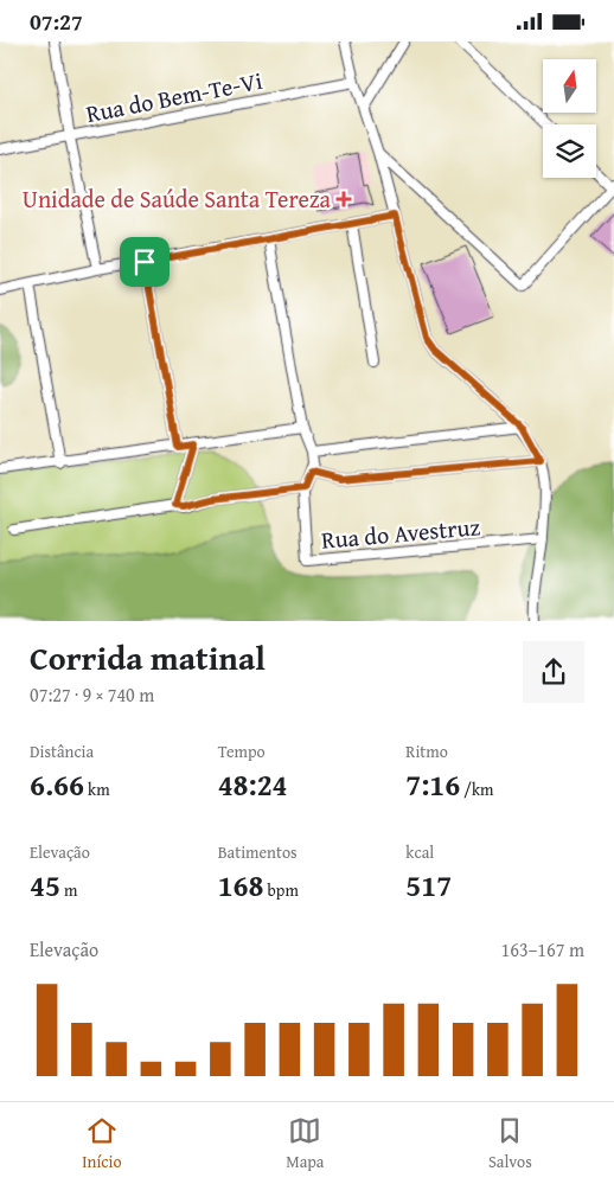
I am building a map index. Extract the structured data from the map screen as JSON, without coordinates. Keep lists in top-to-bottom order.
{
  "streets": {
    "street": ["Rua do Bem-Te-Vi", "Rua do Avestruz"]
  },
  "places": {
    "health": ["Unidade de Saúde Santa Tereza"]
  },
  "north": "top",
  "page": {
    "status": "07:27",
    "heading": ["Corrida matinal", "07:27 · 9 × 740 m"],
    "stats": [
      ["Distância", "6.66 km"],
      ["Tempo", "48:24"],
      ["Ritmo", "7:16 /km"],
      ["Elevação", "45 m"],
      ["Batimentos", "168 bpm"],
      ["kcal", "517"]
    ],
    "chart": ["Elevação", "163–167 m"],
    "tabs": ["Início", "Mapa", "Salvos"]
  }
}
